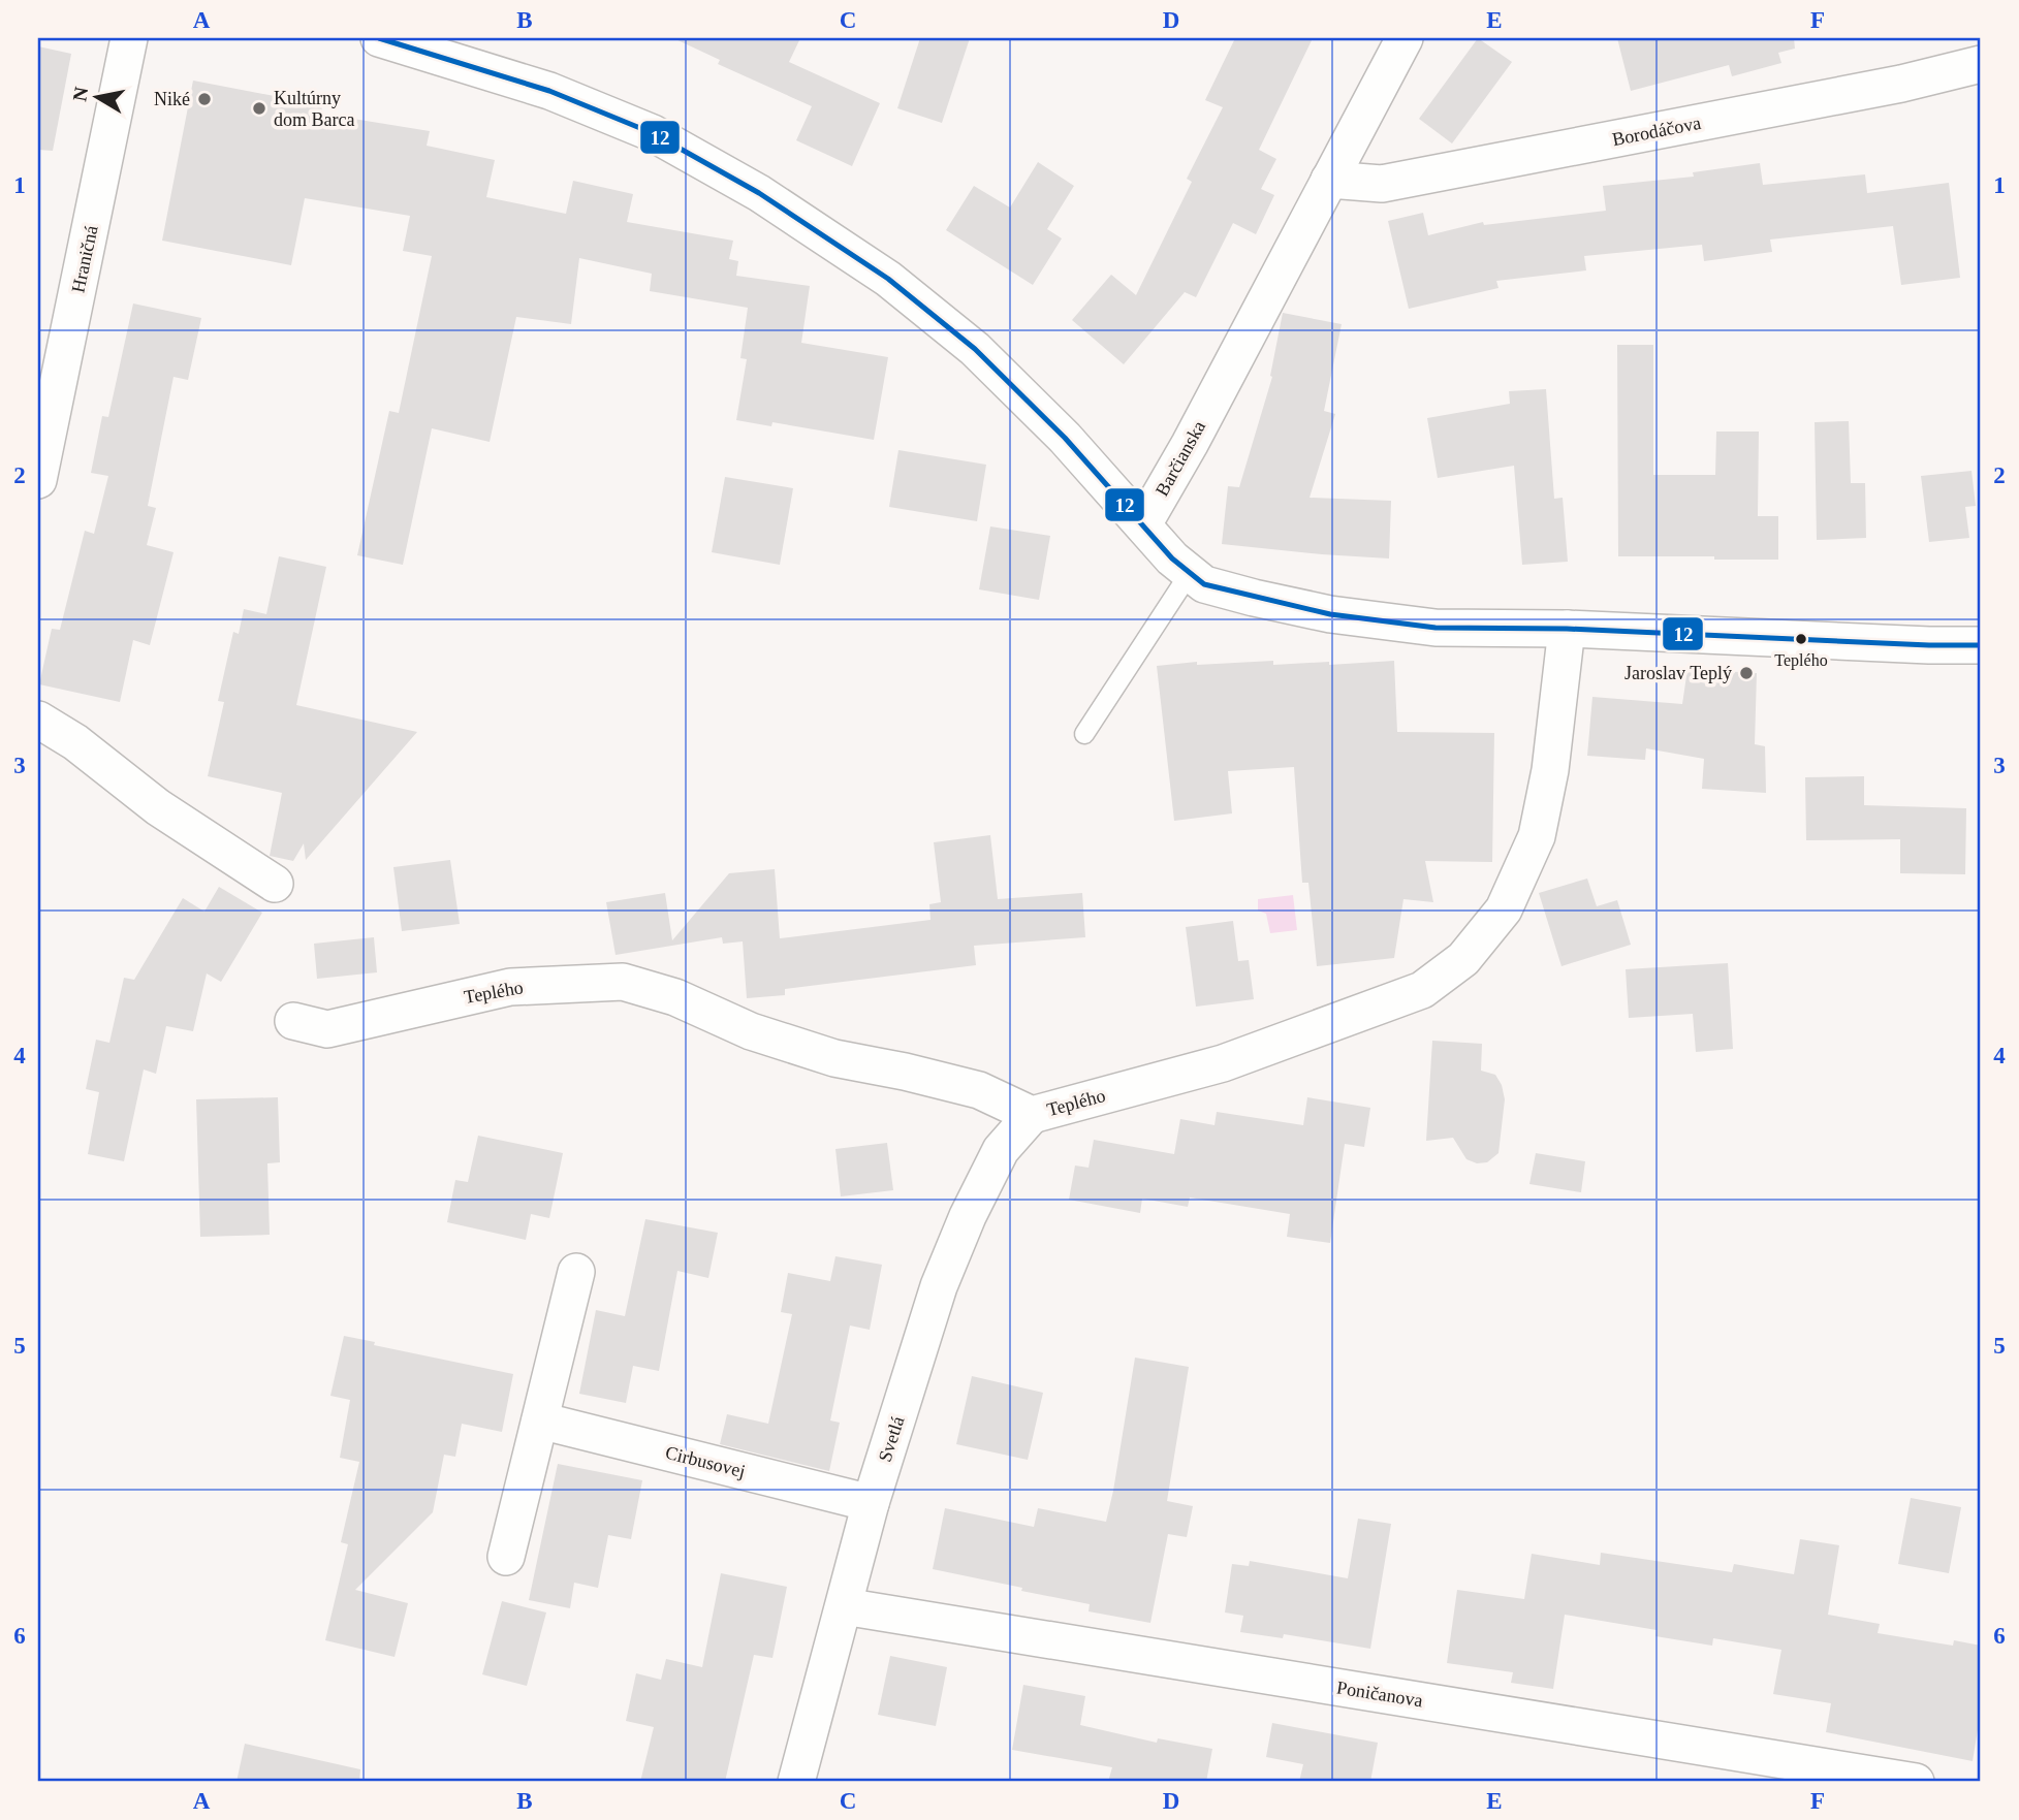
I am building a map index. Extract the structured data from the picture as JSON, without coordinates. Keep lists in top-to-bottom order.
{
  "streets": {
    "street": [
      "Borodáčova",
      "Hraničná",
      "Barčianska",
      "Teplého",
      "Svetlá",
      "Cirbusovej",
      "Poničanova"
    ]
  },
  "crossings": [
    ["Borodáčova", "Barčianska"],
    ["Teplého", "Svetlá"],
    ["Svetlá", "Cirbusovej"],
    ["Svetlá", "Poničanova"]
  ],
  "places": [
    "Niké",
    "Kultúrny dom Barca",
    "Teplého",
    "Jaroslav Teplý"
  ],
  "lines": ["transit line 12"],
  "north": "left",
  "grid": {
    "columns": [
      "A",
      "B",
      "C",
      "D",
      "E",
      "F"
    ],
    "rows": [
      "1",
      "2",
      "3",
      "4",
      "5",
      "6"
    ]
  }
}
